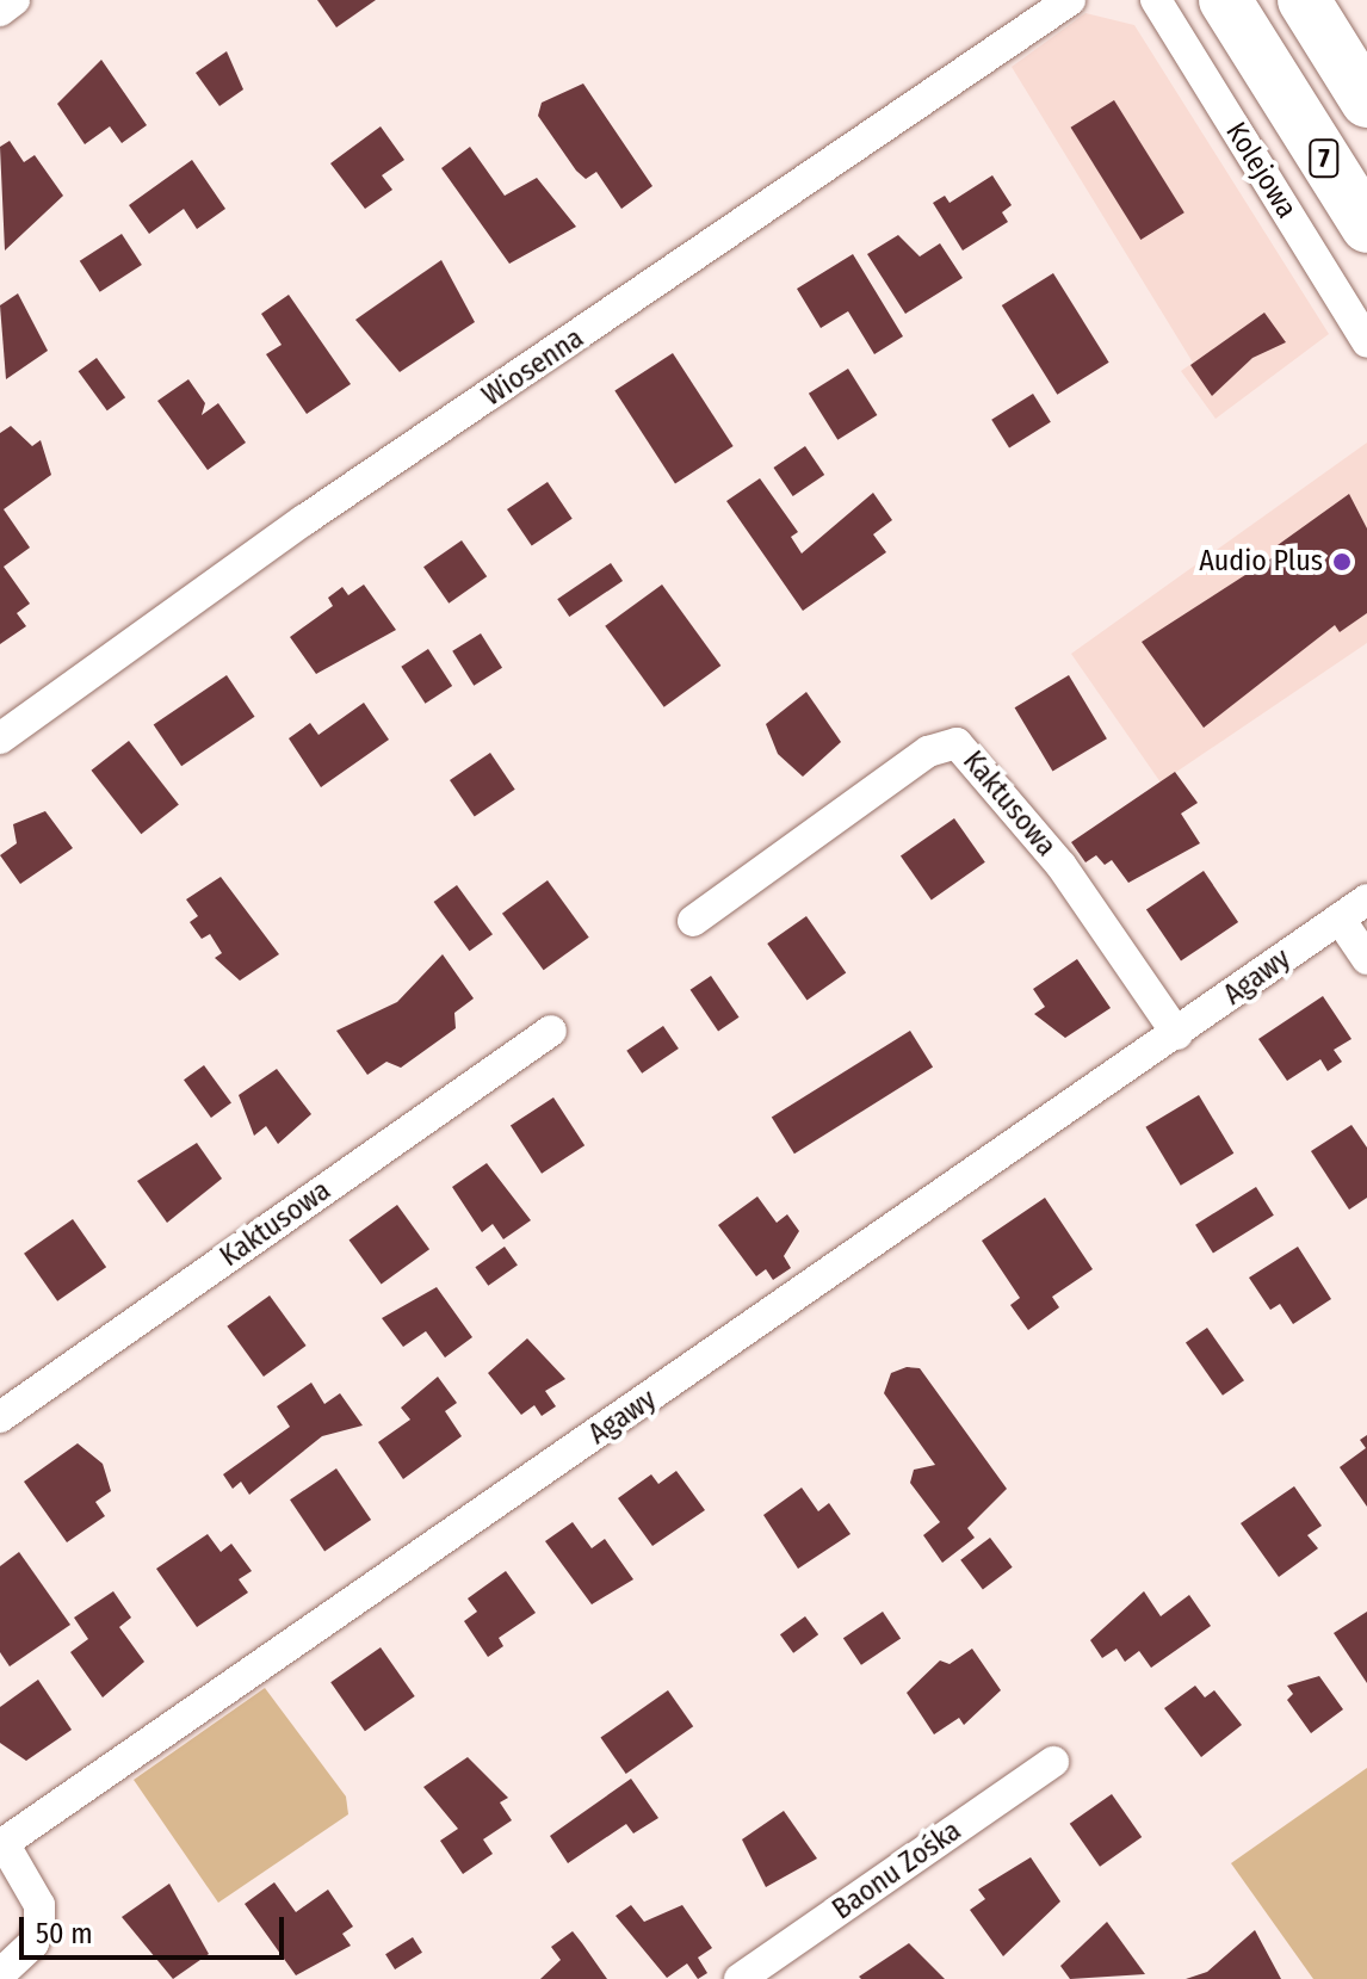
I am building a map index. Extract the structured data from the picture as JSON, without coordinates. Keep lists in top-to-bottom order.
{
  "streets": {
    "highway": ["7"],
    "street": [
      "Kolejowa",
      "Wiosenna",
      "Kaktusowa",
      "Agawy",
      "Baonu Zośka"
    ]
  },
  "crossings": [
    ["Kaktusowa", "Agawy"]
  ],
  "places": ["Audio Plus"],
  "scale_bar": "50 m"
}
